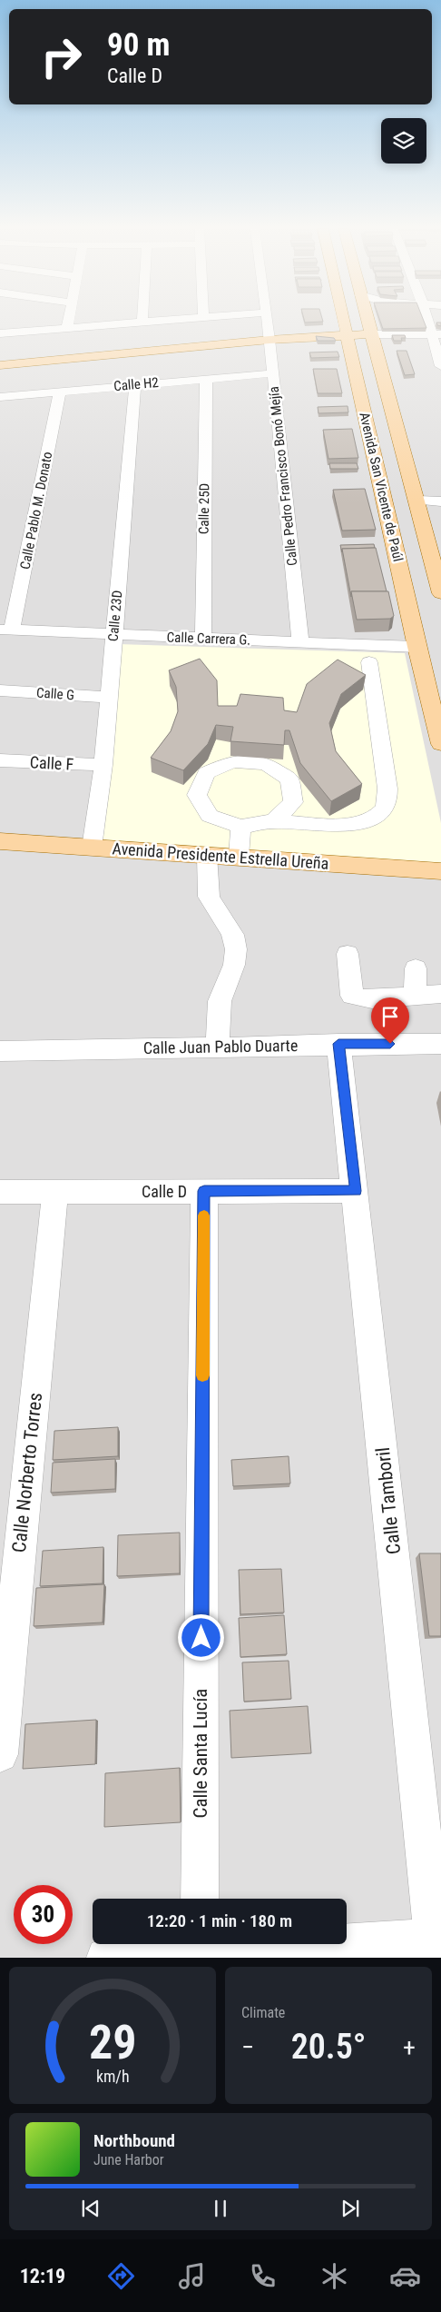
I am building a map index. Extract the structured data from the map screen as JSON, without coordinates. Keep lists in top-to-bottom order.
{
  "streets": {
    "main road": ["Avenida San Vicente de Paúl", "Avenida Presidente Estrella Ureña"],
    "street": [
      "Calle H2",
      "Calle Pedro Francisco Bonó Mejía",
      "Calle 25D",
      "Calle Pablo M. Donato",
      "Calle 23D",
      "Calle Carrera G.",
      "Calle G",
      "Calle F",
      "Calle Juan Pablo Duarte",
      "Calle D",
      "Calle Norberto Torres",
      "Calle Tamboril",
      "Calle Santa Lucía"
    ]
  },
  "crossings": [
    ["Calle H2", "Calle Pedro Francisco Bonó Mejía"],
    ["Calle H2", "Calle 25D"],
    ["Calle H2", "Calle Pablo M. Donato"],
    ["Calle H2", "Calle 23D"],
    ["Calle Pedro Francisco Bonó Mejía", "Calle Carrera G."],
    ["Avenida San Vicente de Paúl", "Calle Carrera G."],
    ["Calle 25D", "Calle Carrera G."],
    ["Calle Pablo M. Donato", "Calle Carrera G."],
    ["Calle 23D", "Calle Carrera G."],
    ["Calle 23D", "Calle G"],
    ["Calle 23D", "Calle F"],
    ["Calle 23D", "Avenida Presidente Estrella Ureña"],
    ["Calle Juan Pablo Duarte", "Calle Tamboril"],
    ["Calle D", "Calle Norberto Torres"],
    ["Calle D", "Calle Tamboril"],
    ["Calle D", "Calle Santa Lucía"]
  ],
  "page": {
    "turn": ["90 m", "Calle D"],
    "limit": "30",
    "trip": "12:20 · 1 min · 180 m",
    "tile": "Climate",
    "heat": ["−", "20.5°", "+"],
    "song": ["Northbound", "June Harbor"],
    "tabs": "12:19",
    "gauge": ["29", "km/h"]
  }
}
